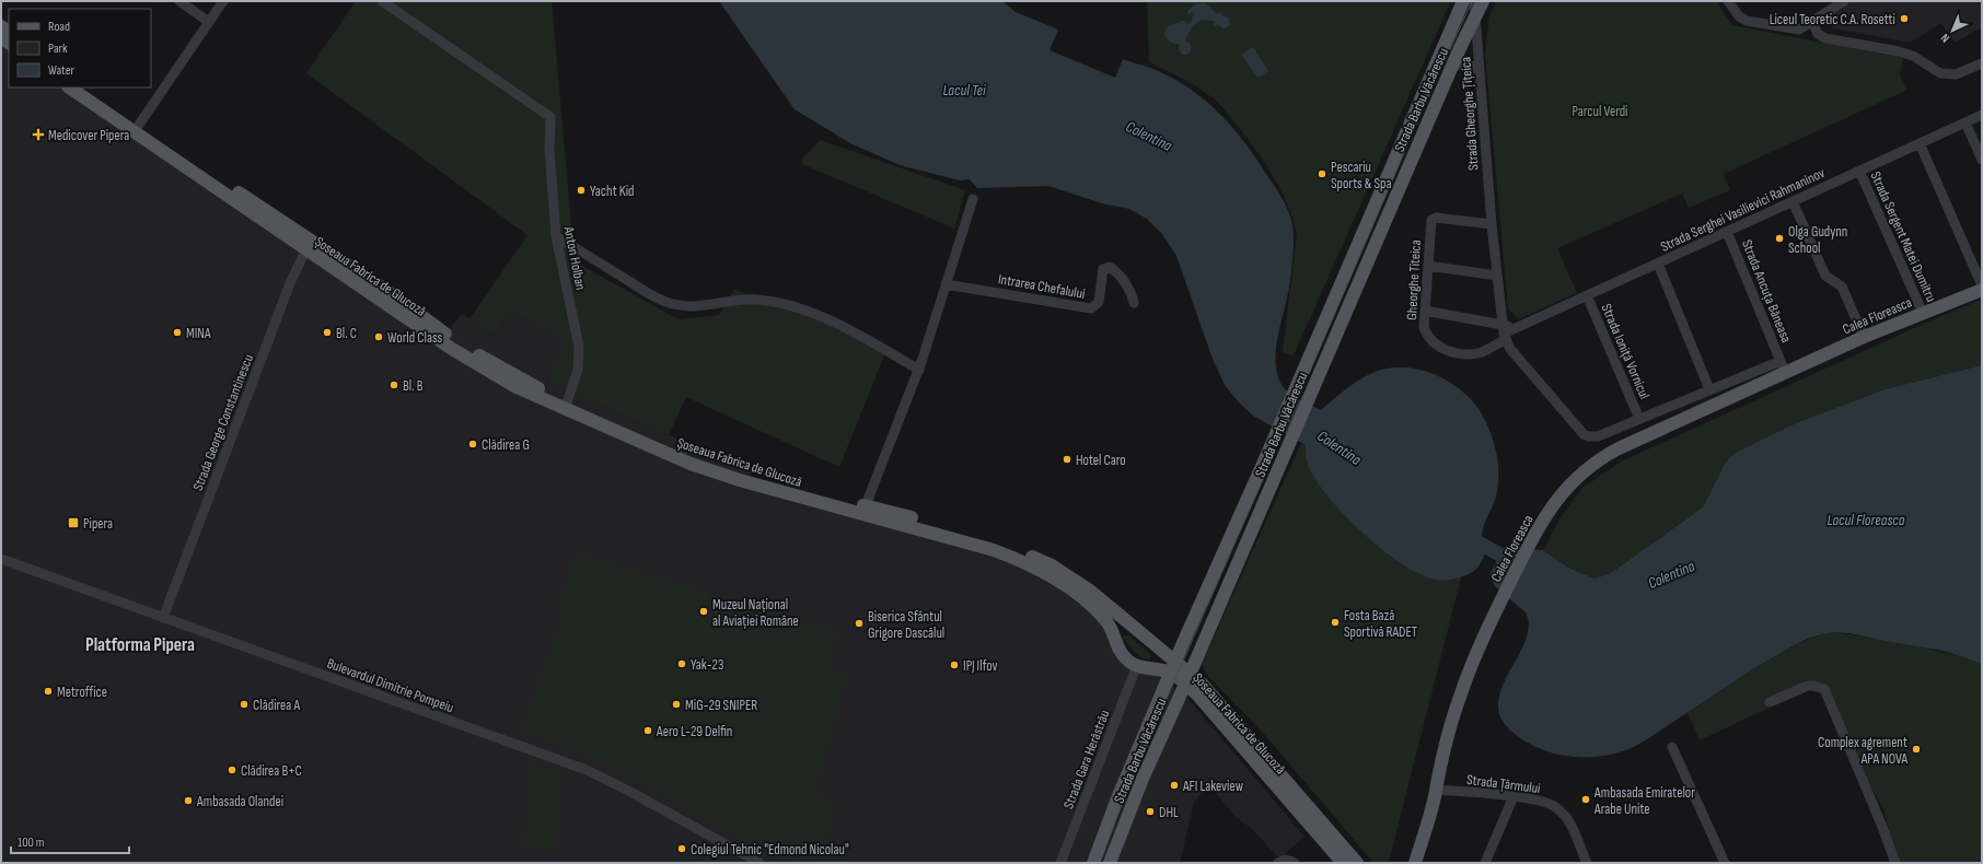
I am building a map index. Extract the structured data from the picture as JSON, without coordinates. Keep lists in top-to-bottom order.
{
  "streets": {
    "main road": ["Strada Barbu Văcărescu", "Șoseaua Fabrica de Glucoză", "Calea Floreasca"],
    "street": [
      "Strada Gheorghe Țițeica",
      "Strada Serghei Vasilievici Rahmaninov",
      "Strada Sergent Matei Dumitru",
      "Anton Holban",
      "Gheorghe Titeica",
      "Intrarea Chefalului",
      "Strada Ancuța Băneasa",
      "Strada Ioniță Vornicul",
      "Strada George Constantinescu",
      "Bulevardul Dimitrie Pompeiu",
      "Strada Gara Herăstrău",
      "Strada Țărmului"
    ]
  },
  "crossings": [
    ["Strada Barbu Văcărescu", "Strada Gheorghe Țițeica"],
    ["Strada Barbu Văcărescu", "Șoseaua Fabrica de Glucoză"],
    ["Strada Gheorghe Țițeica", "Strada Serghei Vasilievici Rahmaninov"],
    ["Strada Gheorghe Țițeica", "Gheorghe Titeica"],
    ["Strada Gheorghe Țițeica", "Strada Ioniță Vornicul"],
    ["Strada Serghei Vasilievici Rahmaninov", "Strada Sergent Matei Dumitru"],
    ["Strada Serghei Vasilievici Rahmaninov", "Gheorghe Titeica"],
    ["Strada Serghei Vasilievici Rahmaninov", "Strada Ancuța Băneasa"],
    ["Strada Serghei Vasilievici Rahmaninov", "Strada Ioniță Vornicul"],
    ["Strada Sergent Matei Dumitru", "Calea Floreasca"],
    ["Anton Holban", "Șoseaua Fabrica de Glucoză"],
    ["Șoseaua Fabrica de Glucoză", "Strada George Constantinescu"],
    ["Șoseaua Fabrica de Glucoză", "Strada Gara Herăstrău"],
    ["Strada Ancuța Băneasa", "Calea Floreasca"],
    ["Calea Floreasca", "Strada Țărmului"],
    ["Strada George Constantinescu", "Bulevardul Dimitrie Pompeiu"]
  ],
  "districts": ["Platforma Pipera"],
  "water": ["Lacul Tei", "Colentina", "Lacul Floreasca"],
  "parks": ["Parcul Verdi"],
  "places": {
    "other": [
      "Liceul Teoretic C.A. Rosetti",
      "Pescariu Sports & Spa",
      "Yacht Kid",
      "Olga Gudynn School",
      "MINA",
      "Bl. C",
      "World Class",
      "Bl. B",
      "Clădirea G",
      "Hotel Caro",
      "Muzeul Național al Aviației Române",
      "Fosta Bază Sportivă RADET",
      "Biserica Sfântul Grigore Dascălul",
      "Yak-23",
      "IPJ Ilfov",
      "Metroffice",
      "Clădirea A",
      "MiG-29 SNIPER",
      "Aero L-29 Delfin",
      "Complex agrement APA NOVA",
      "Clădirea B+C",
      "AFI Lakeview",
      "Ambasada Emiratelor Arabe Unite",
      "Ambasada Olandei",
      "DHL",
      "Colegiul Tehnic \"Edmond Nicolau\""
    ],
    "health": ["Medicover Pipera"],
    "transit": ["Pipera"]
  },
  "legend": ["Road", "Park", "Water"],
  "scale_bar": "100 m",
  "north": "bottom left"
}
